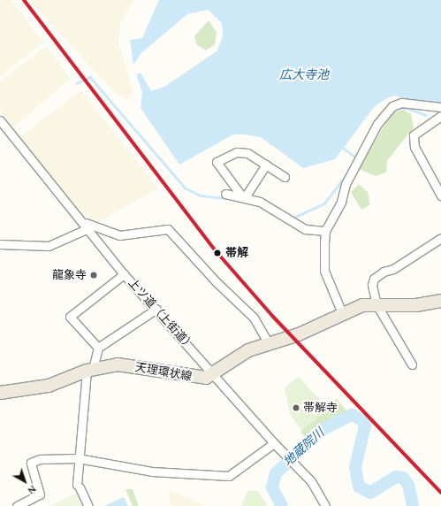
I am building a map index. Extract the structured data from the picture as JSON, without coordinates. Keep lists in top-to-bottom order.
{
  "streets": {
    "main road": ["天理環状線"],
    "street": ["上ツ道（上街道）"]
  },
  "crossings": [
    ["上ツ道（上街道）", "天理環状線"]
  ],
  "water": ["広大寺池", "地蔵院川"],
  "places": ["帯解", "龍象寺", "帯解寺"],
  "north": "bottom right"
}
